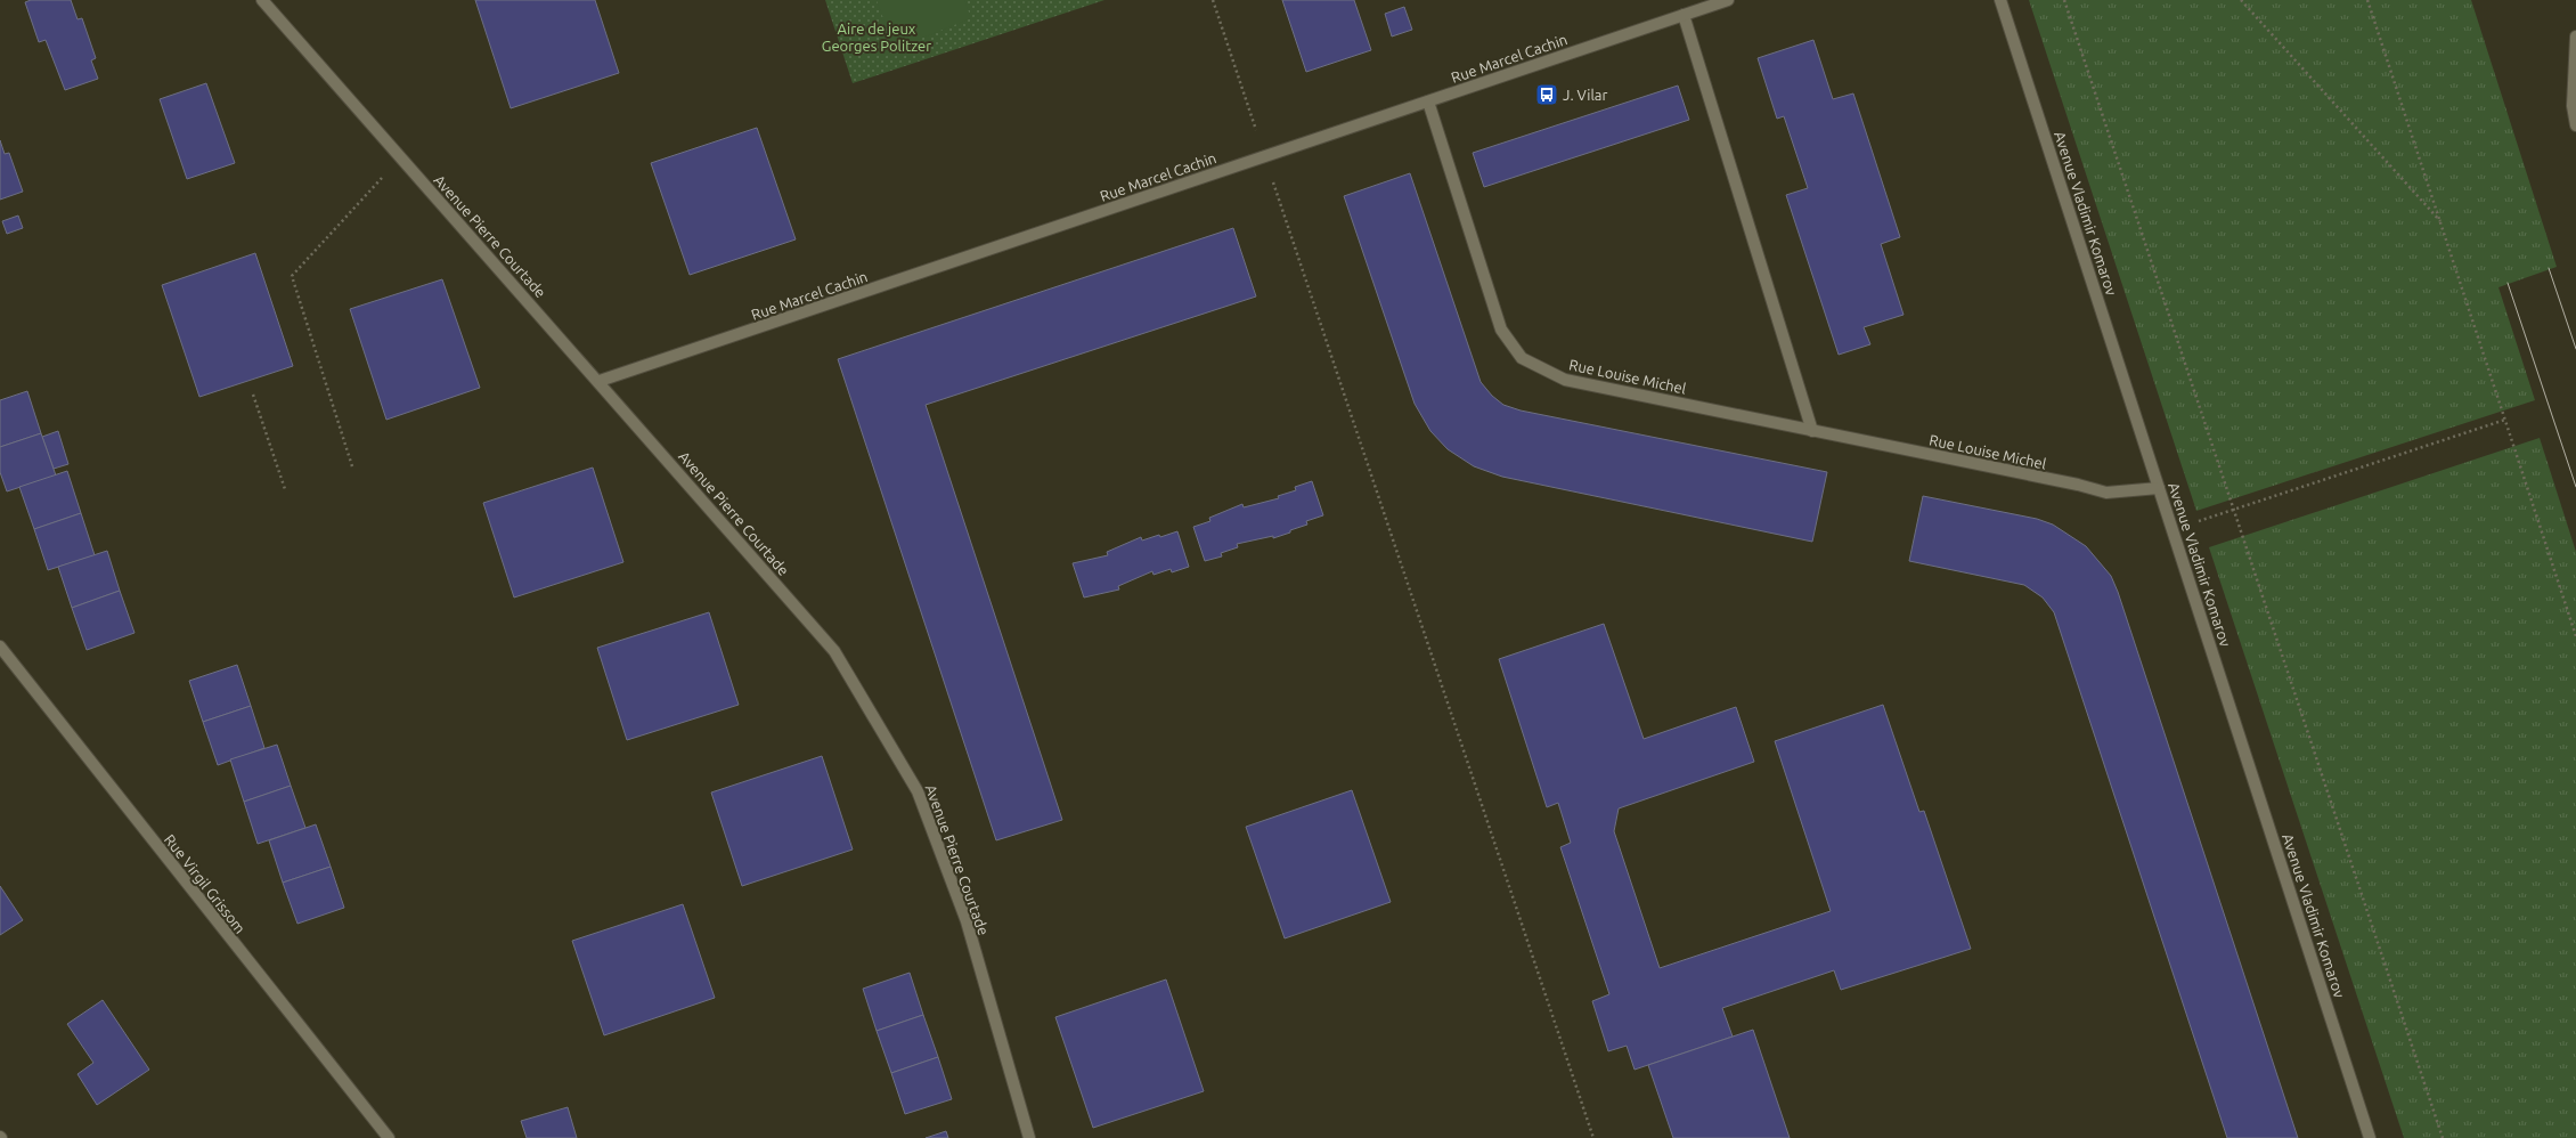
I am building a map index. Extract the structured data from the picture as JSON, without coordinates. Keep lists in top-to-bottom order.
{
  "streets": {
    "street": [
      "Rue Marcel Cachin",
      "Avenue Vladimir Komarov",
      "Avenue Pierre Courtade",
      "Rue Louise Michel",
      "Rue Virgil Grissom"
    ]
  },
  "crossings": [
    ["Rue Marcel Cachin", "Avenue Pierre Courtade"],
    ["Rue Marcel Cachin", "Rue Louise Michel"],
    ["Avenue Vladimir Komarov", "Rue Louise Michel"]
  ],
  "parks": ["Aire de jeux Georges Politzer"],
  "places": {
    "bus stop": ["J. Vilar"]
  }
}
